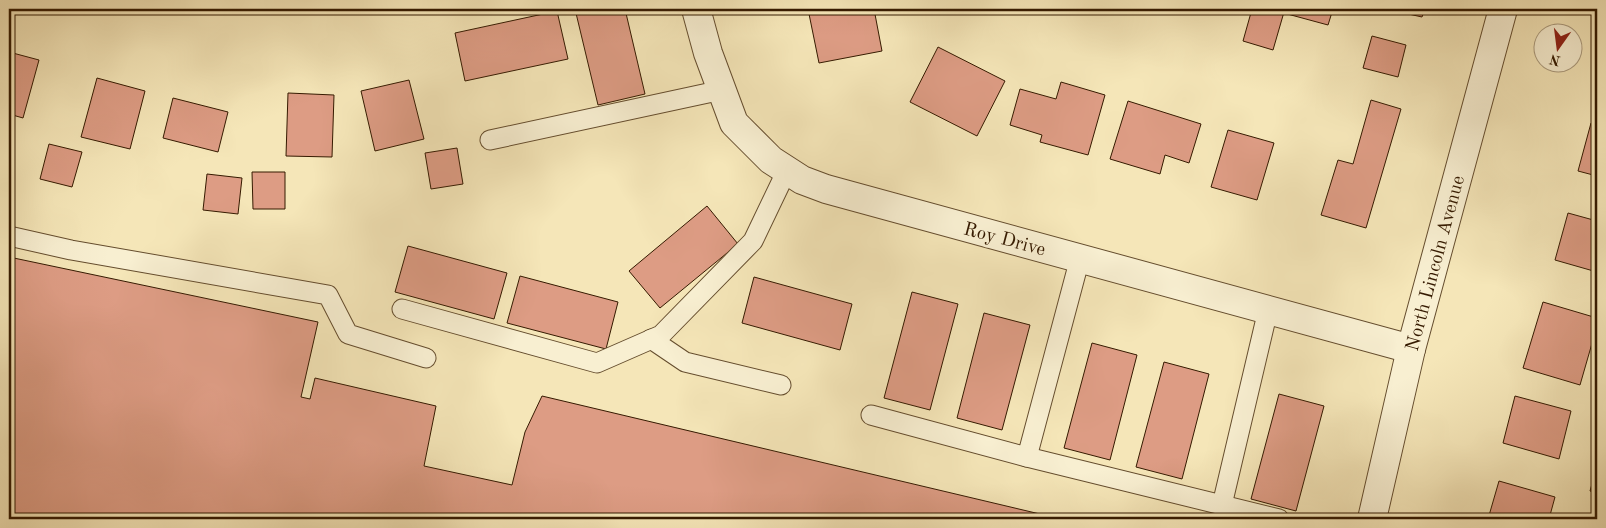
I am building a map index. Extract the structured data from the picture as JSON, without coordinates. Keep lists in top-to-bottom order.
{
  "streets": {
    "street": ["Roy Drive", "North Lincoln Avenue"]
  },
  "crossings": [
    ["Roy Drive", "North Lincoln Avenue"]
  ],
  "north": "bottom"
}
